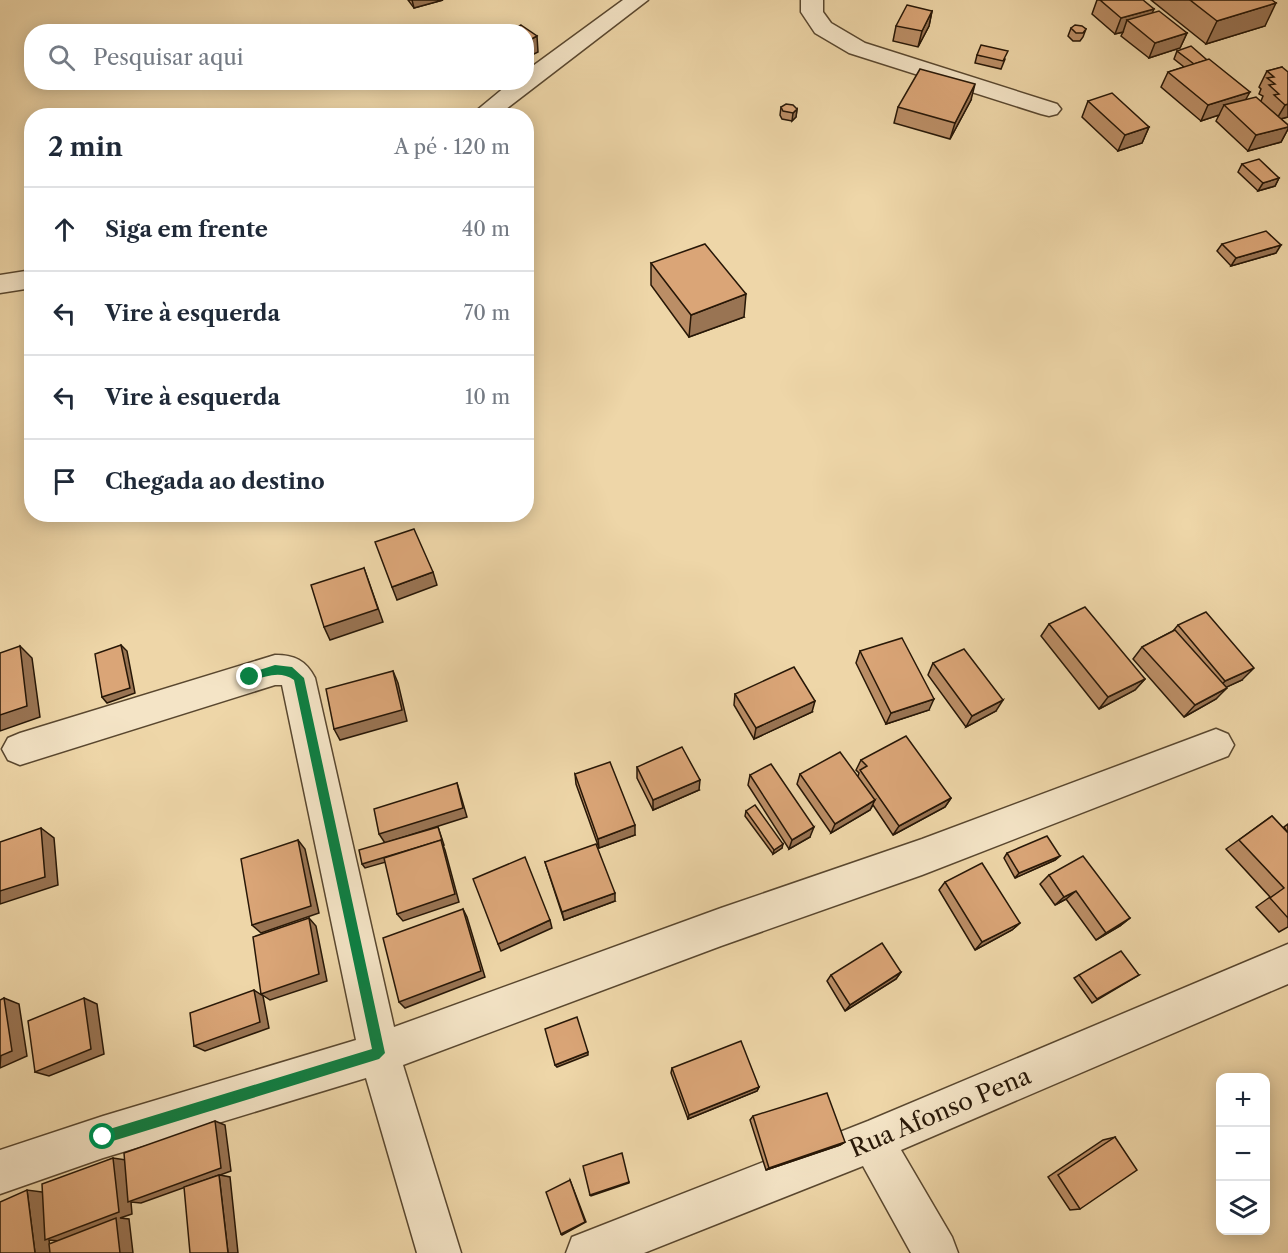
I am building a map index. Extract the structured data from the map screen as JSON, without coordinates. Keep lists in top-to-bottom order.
{
  "streets": {
    "street": ["Rua Afonso Pena"]
  },
  "page": {
    "search": "Pesquisar aqui",
    "heading": ["2 min", "A pé · 120 m"],
    "list": [
      ["Siga em frente", "40 m"],
      ["Vire à esquerda", "70 m"],
      ["Vire à esquerda", "10 m"],
      "Chegada ao destino"
    ],
    "map_buttons": ["+", "−"]
  }
}
